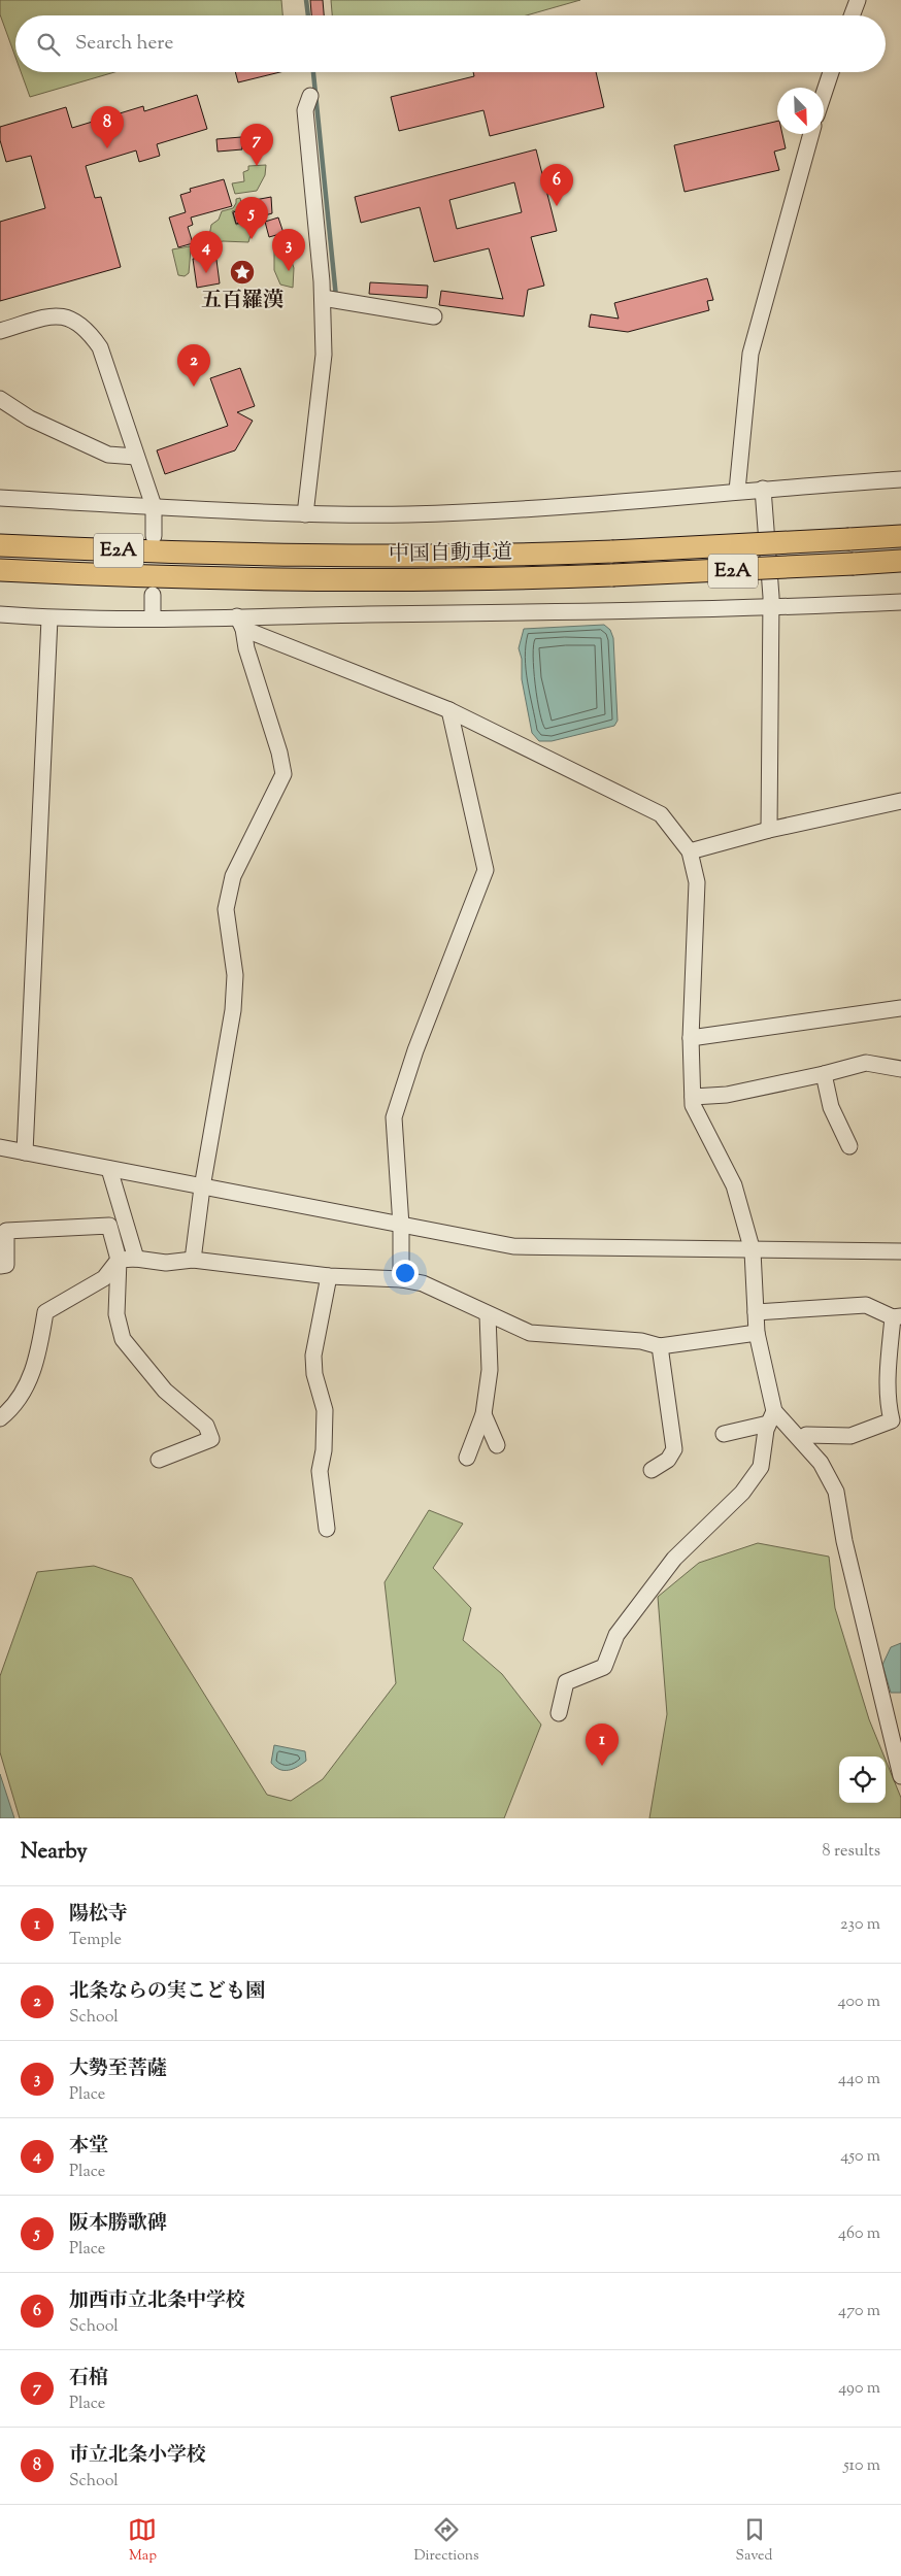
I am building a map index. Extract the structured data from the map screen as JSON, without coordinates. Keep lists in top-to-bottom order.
{
  "streets": {
    "highway": ["E2A", "中国自動車道"]
  },
  "places": {
    "place": ["五百羅漢"]
  },
  "north": "bottom right",
  "page": {
    "search": "Search here",
    "pins": [
      "8",
      "7",
      "6",
      "5",
      "3",
      "4",
      "2",
      "1"
    ],
    "heading": ["Nearby", "8 results"],
    "list": [
      {
        "mark": "1",
        "name": "陽松寺",
        "note": "Temple",
        "value": "230 m"
      },
      {
        "mark": "2",
        "name": "北条ならの実こども園",
        "note": "School",
        "value": "400 m"
      },
      {
        "mark": "3",
        "name": "大勢至菩薩",
        "note": "Place",
        "value": "440 m"
      },
      {
        "mark": "4",
        "name": "本堂",
        "note": "Place",
        "value": "450 m"
      },
      {
        "mark": "5",
        "name": "阪本勝歌碑",
        "note": "Place",
        "value": "460 m"
      },
      {
        "mark": "6",
        "name": "加西市立北条中学校",
        "note": "School",
        "value": "470 m"
      },
      {
        "mark": "7",
        "name": "石棺",
        "note": "Place",
        "value": "490 m"
      },
      {
        "mark": "8",
        "name": "市立北条小学校",
        "note": "School",
        "value": "510 m"
      }
    ],
    "nav": ["Map", "Directions", "Saved"]
  }
}
